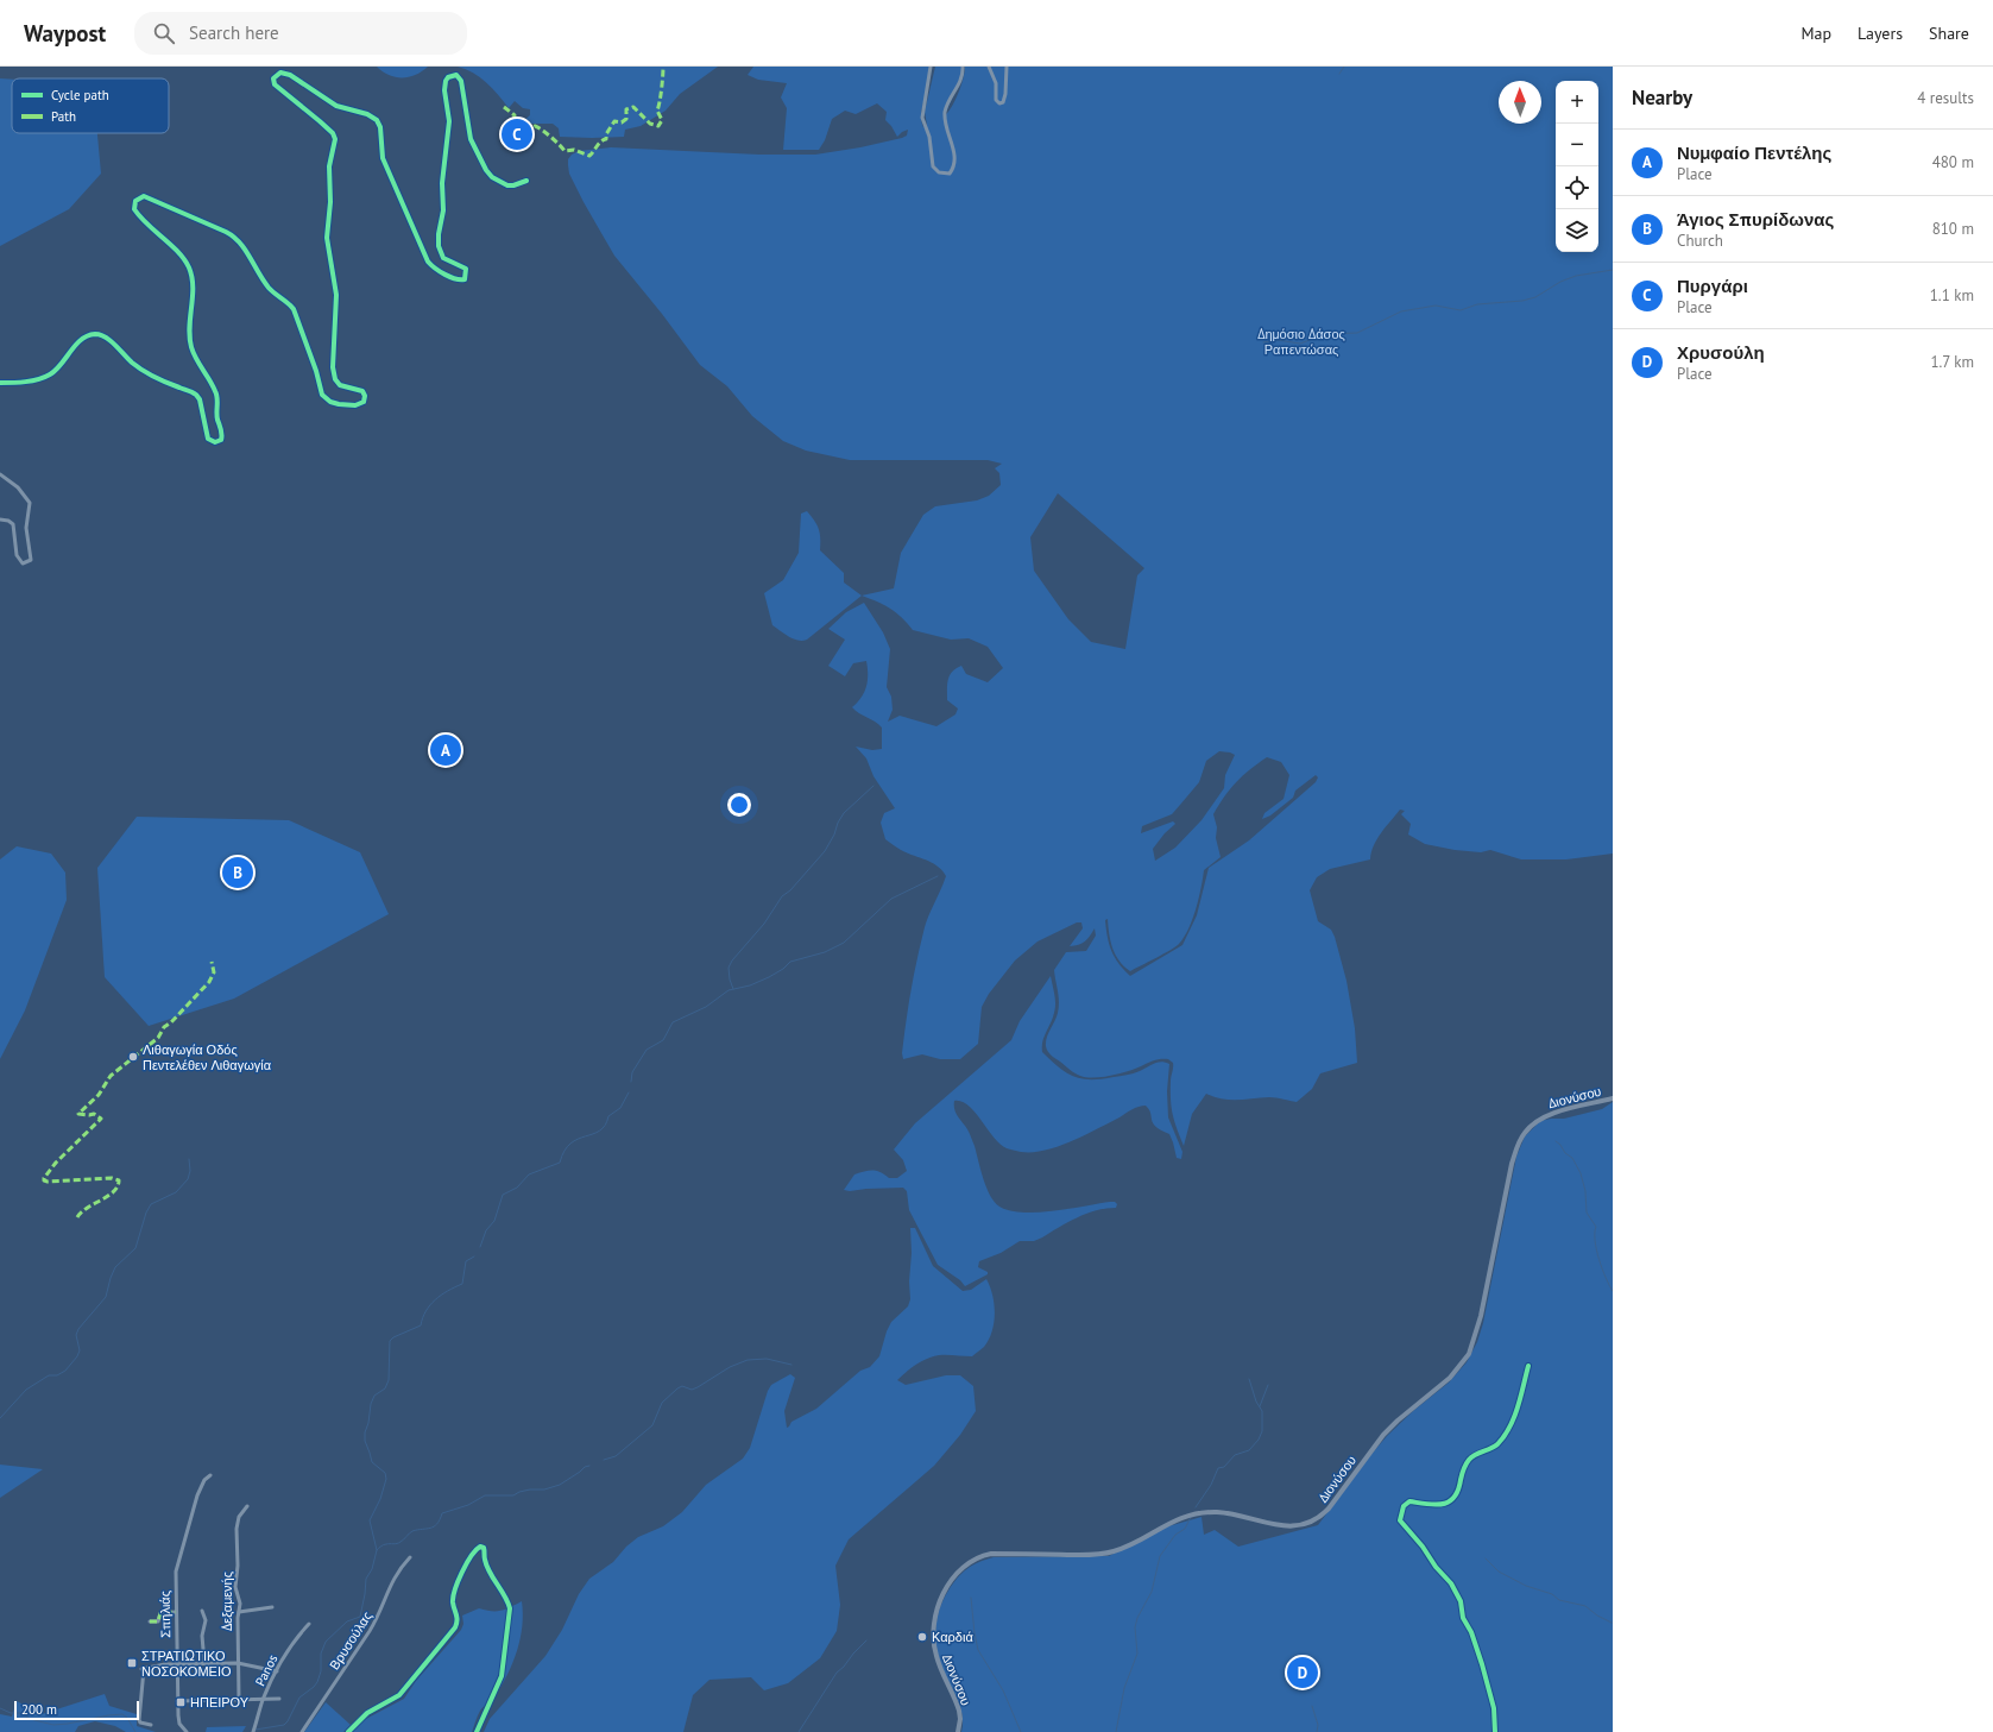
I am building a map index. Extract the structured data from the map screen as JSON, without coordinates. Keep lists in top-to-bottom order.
{
  "streets": {
    "main road": ["Διονύσου"],
    "street": [
      "Δεξαμενής",
      "Σπηλιάς",
      "Βρυσούλας",
      "Panos"
    ]
  },
  "parks": ["Δημόσιο Δάσος Ραπεντώσας"],
  "places": {
    "other": ["Λιθαγωγία Οδός Πεντελέθεν Λιθαγωγία", "Καρδιά"],
    "transit": ["ΣΤΡΑΤΙΩΤΙΚΟ ΝΟΣΟΚΟΜΕΙΟ", "ΗΠΕΙΡΟΥ"]
  },
  "legend": ["Cycle path", "Path"],
  "scale_bar": "200 m",
  "north": "top",
  "page": {
    "header": "Waypost",
    "search": "Search here",
    "nav": ["Map", "Layers", "Share"],
    "heading": ["Nearby", "4 results"],
    "map_buttons": ["+", "−"],
    "pins": [
      "C",
      "A",
      "B",
      "D"
    ],
    "list": [
      {
        "mark": "A",
        "name": "Νυμφαίο Πεντέλης",
        "note": "Place",
        "value": "480 m"
      },
      {
        "mark": "B",
        "name": "Άγιος Σπυρίδωνας",
        "note": "Church",
        "value": "810 m"
      },
      {
        "mark": "C",
        "name": "Πυργάρι",
        "note": "Place",
        "value": "1.1 km"
      },
      {
        "mark": "D",
        "name": "Χρυσούλη",
        "note": "Place",
        "value": "1.7 km"
      }
    ],
    "scale": "200 m"
  }
}
